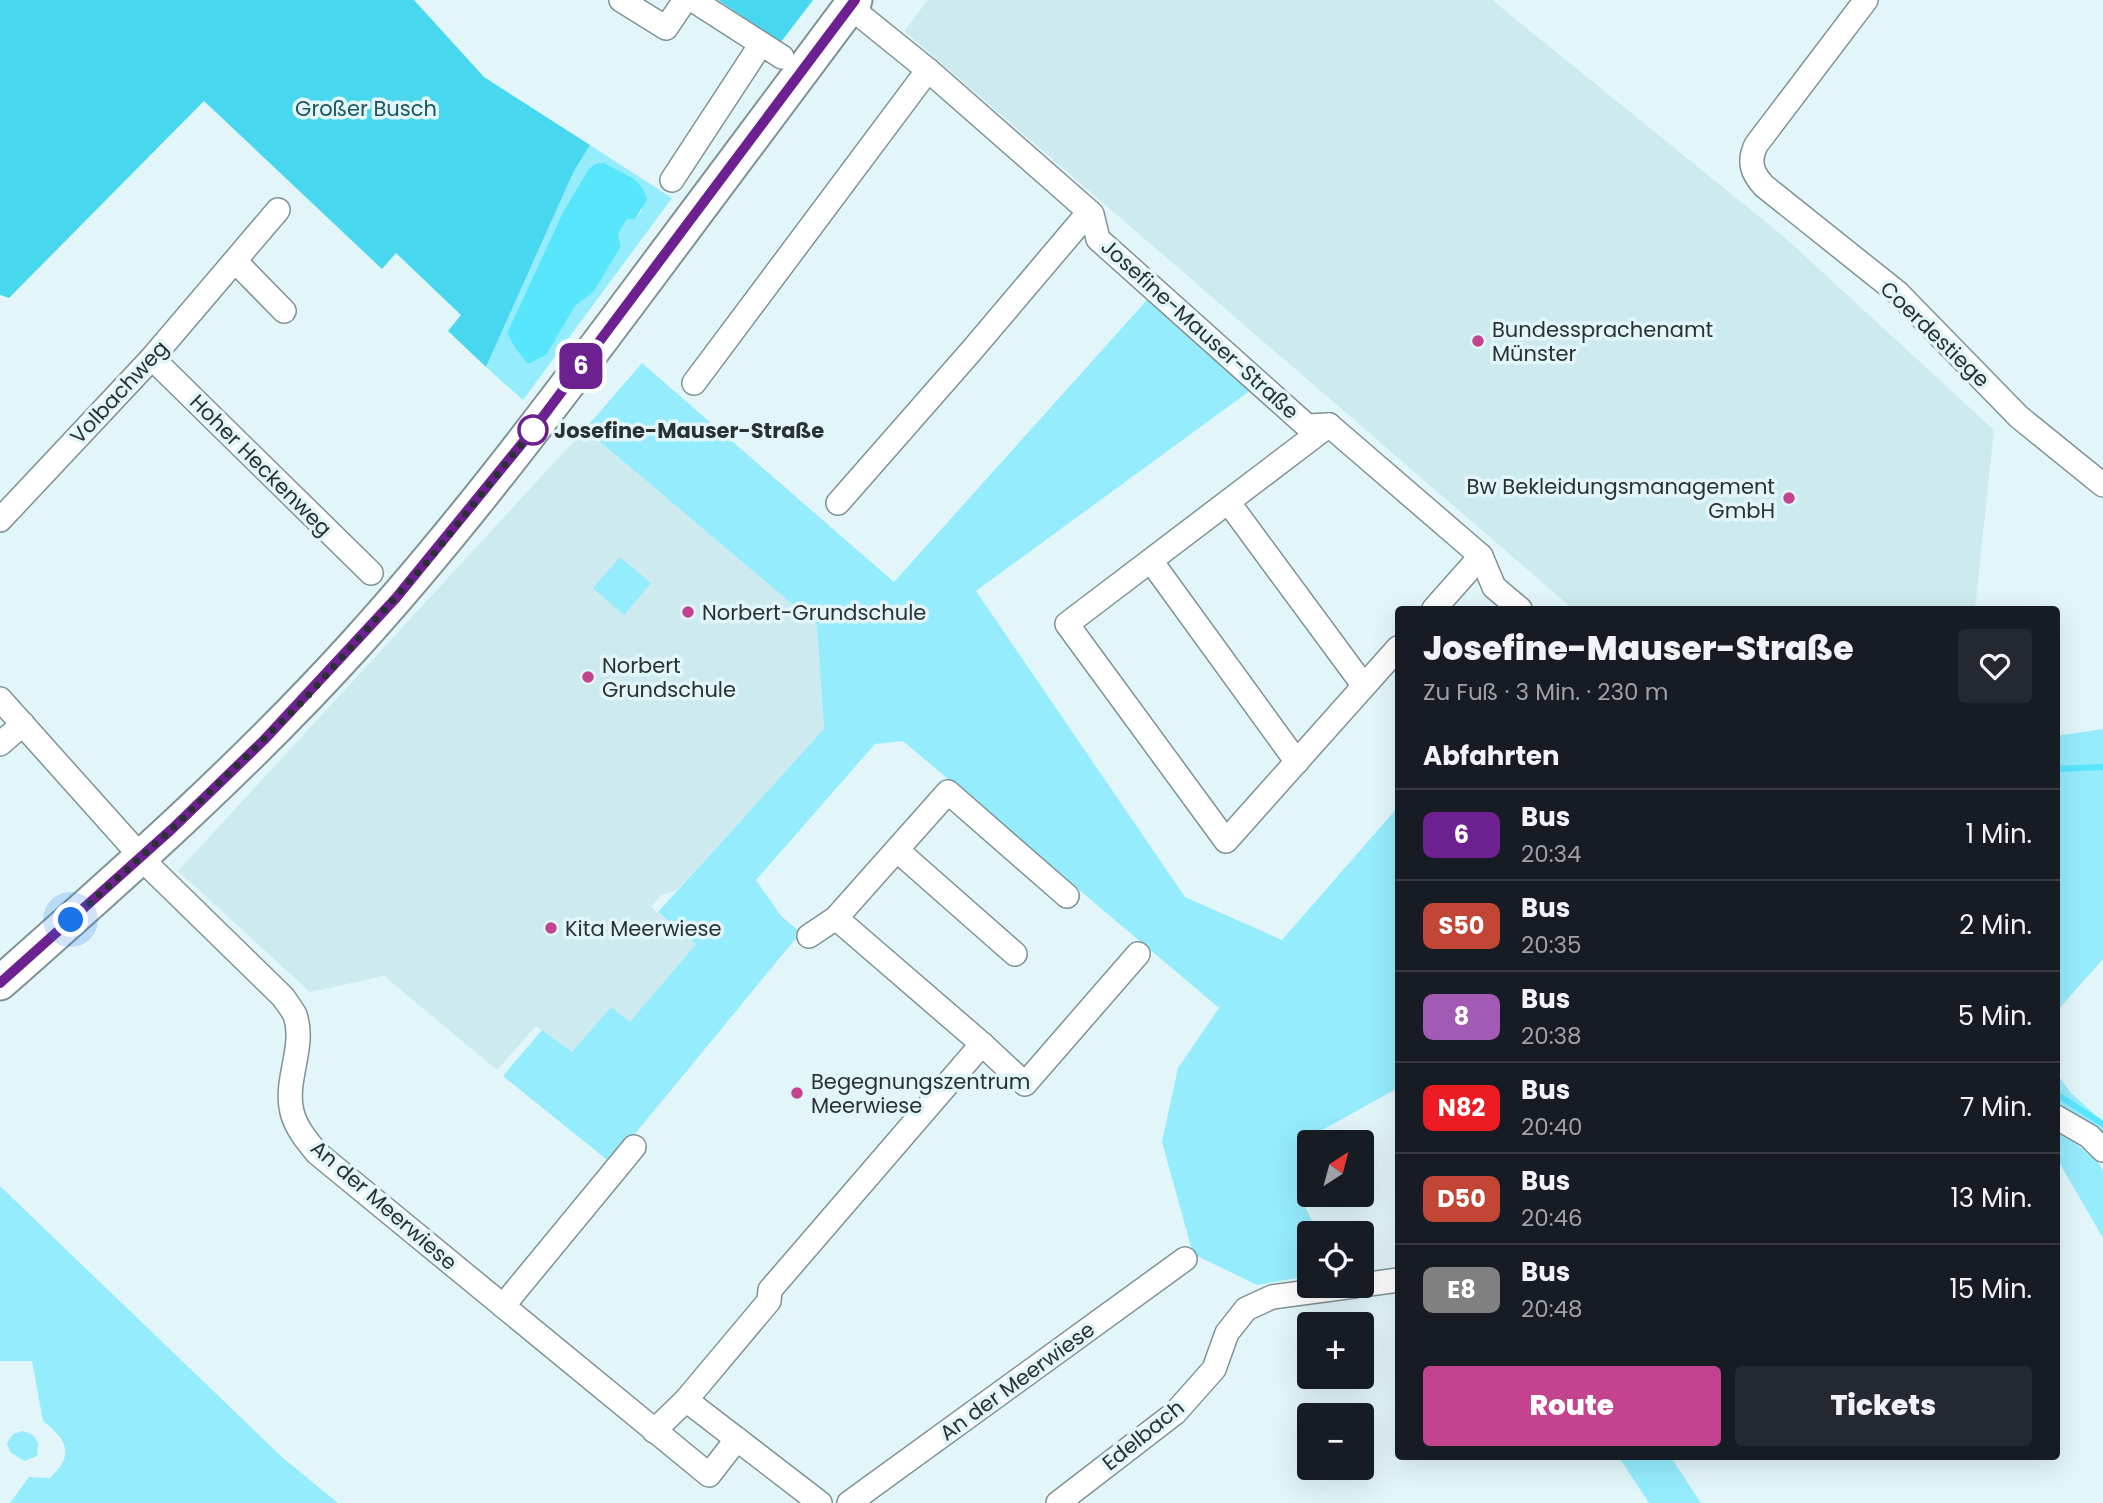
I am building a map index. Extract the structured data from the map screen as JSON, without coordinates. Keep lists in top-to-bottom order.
{
  "streets": {
    "street": [
      "Josefine-Mauser-Straße",
      "Coerdestiege",
      "Volbachweg",
      "Hoher Heckenweg",
      "An der Meerwiese",
      "Edelbach"
    ]
  },
  "crossings": [
    ["Volbachweg", "Hoher Heckenweg"]
  ],
  "parks": ["Großer Busch"],
  "places": [
    "Bundessprachenamt Münster",
    "Josefine-Mauser-Straße",
    "Bw Bekleidungsmanagement GmbH",
    "Norbert-Grundschule",
    "Norbert Grundschule",
    "Kita Meerwiese",
    "Begegnungszentrum Meerwiese"
  ],
  "lines": ["bus line 6"],
  "north": "top right",
  "page": {
    "on_map": "6",
    "heading": [
      ["Josefine-Mauser-Straße", "Zu Fuß · 3 Min. · 230 m"],
      "Abfahrten"
    ],
    "list": [
      {
        "mark": "6",
        "name": "Bus",
        "note": "20:34",
        "value": "1 Min."
      },
      {
        "mark": "S50",
        "name": "Bus",
        "note": "20:35",
        "value": "2 Min."
      },
      {
        "mark": "8",
        "name": "Bus",
        "note": "20:38",
        "value": "5 Min."
      },
      {
        "mark": "N82",
        "name": "Bus",
        "note": "20:40",
        "value": "7 Min."
      },
      {
        "mark": "D50",
        "name": "Bus",
        "note": "20:46",
        "value": "13 Min."
      },
      {
        "mark": "E8",
        "name": "Bus",
        "note": "20:48",
        "value": "15 Min."
      }
    ],
    "map_buttons": ["+", "−"],
    "buttons": ["Route", "Tickets"]
  }
}
